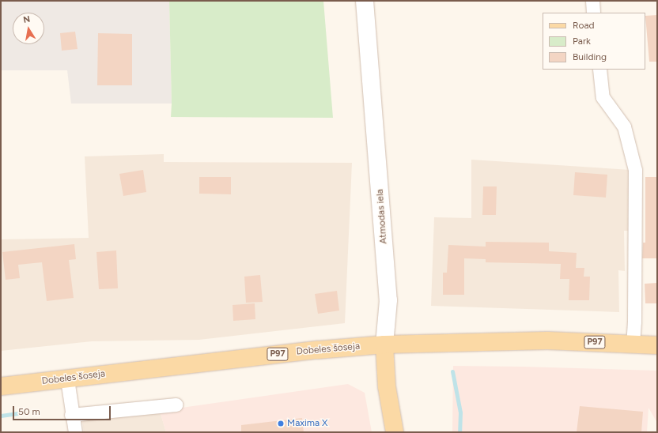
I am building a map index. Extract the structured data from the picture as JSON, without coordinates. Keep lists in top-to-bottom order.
{
  "streets": {
    "main road": ["Atmodas iela", "P97", "Dobeles šoseja"]
  },
  "crossings": [
    ["Atmodas iela", "Dobeles šoseja"]
  ],
  "places": ["Maxima X"],
  "legend": ["Road", "Park", "Building"],
  "scale_bar": "50 m",
  "north": "top"
}
